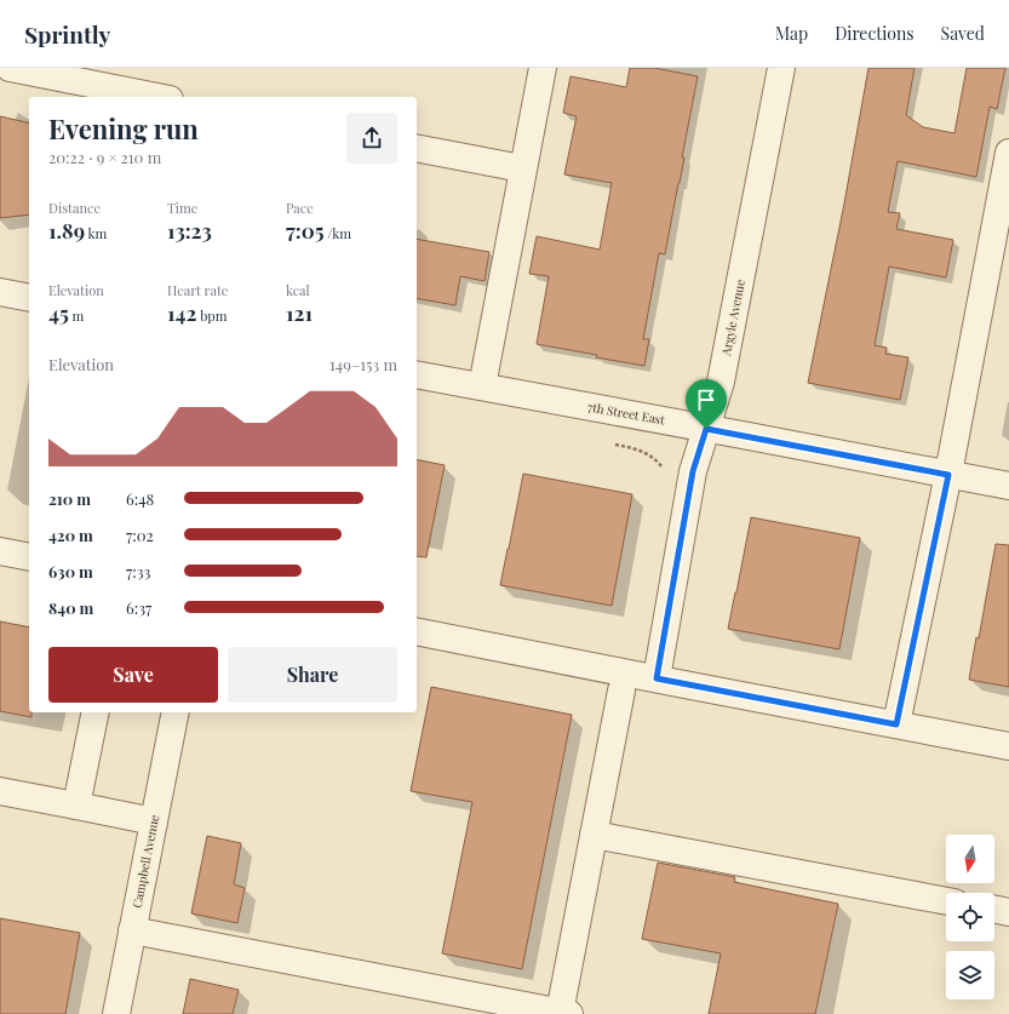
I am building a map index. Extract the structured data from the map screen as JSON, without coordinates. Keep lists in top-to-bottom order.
{
  "streets": {
    "street": ["Argyle Avenue", "7th Street East", "Campbell Avenue"]
  },
  "crossings": [
    ["Argyle Avenue", "7th Street East"]
  ],
  "north": "bottom",
  "page": {
    "header": "Sprintly",
    "nav": ["Map", "Directions", "Saved"],
    "heading": ["Evening run", "20:22 · 9 × 210 m"],
    "stats": [
      ["Distance", "1.89 km"],
      ["Time", "13:23"],
      ["Pace", "7:05 /km"],
      ["Elevation", "45 m"],
      ["Heart rate", "142 bpm"],
      ["kcal", "121"]
    ],
    "chart": ["Elevation", "149–153 m"],
    "list": [
      {
        "name": "210 m",
        "note": "6:48"
      },
      {
        "name": "420 m",
        "note": "7:02"
      },
      {
        "name": "630 m",
        "note": "7:33"
      },
      {
        "name": "840 m",
        "note": "6:37"
      }
    ],
    "buttons": ["Save", "Share"]
  }
}
